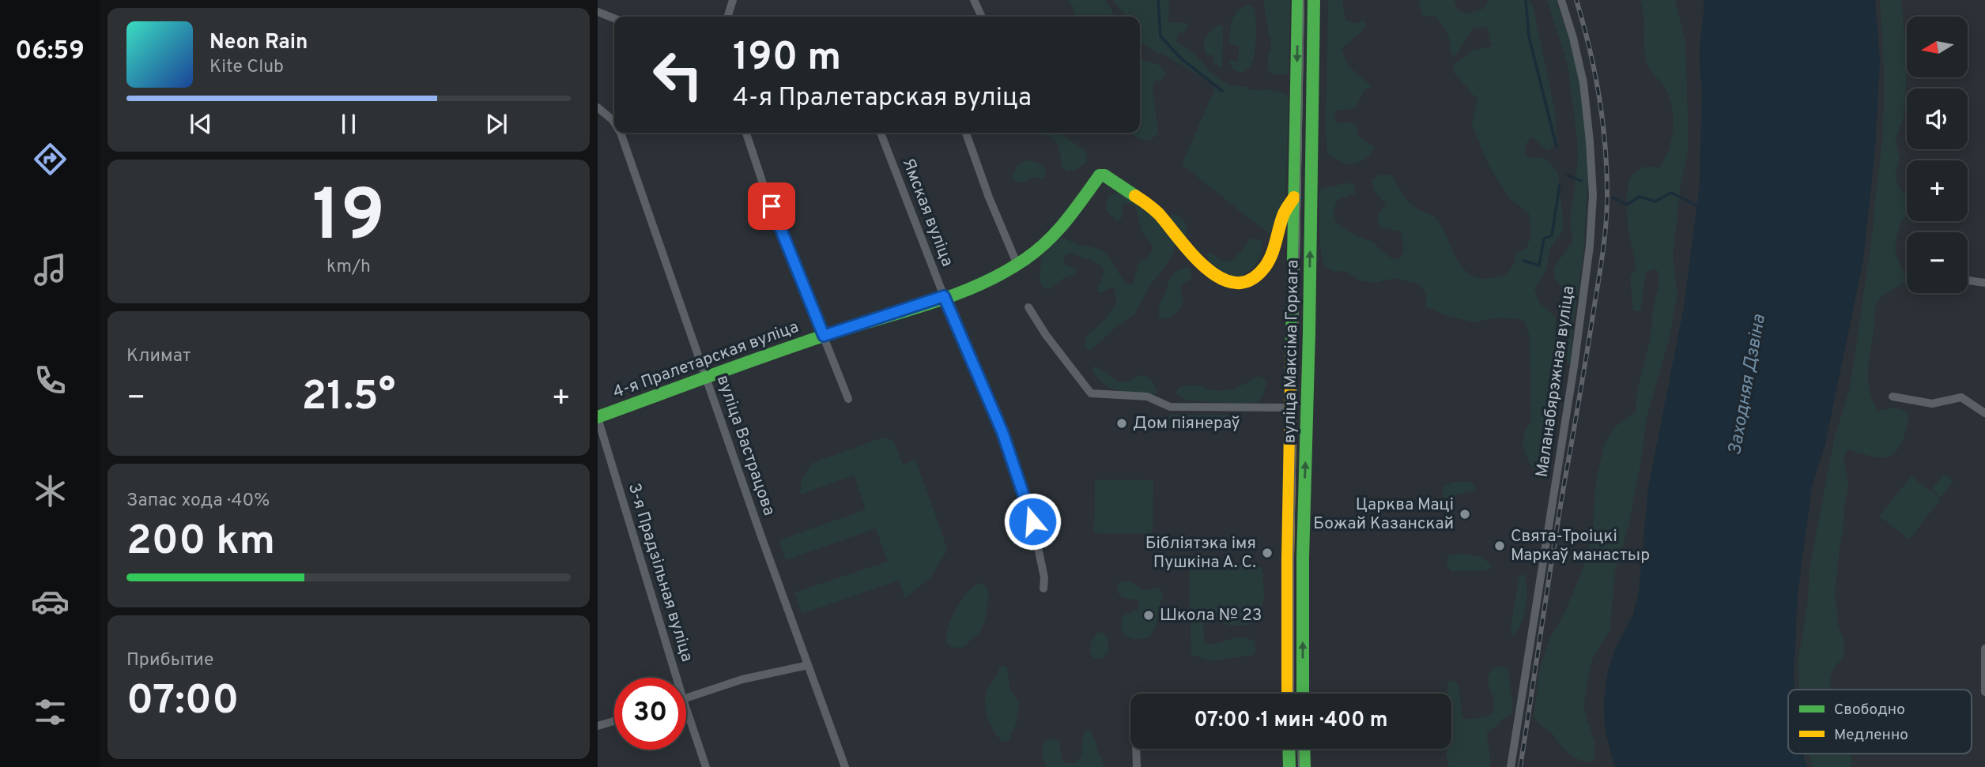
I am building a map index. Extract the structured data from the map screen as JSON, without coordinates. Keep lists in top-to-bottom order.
{
  "streets": {
    "main road": ["вуліца Максіма Горкага", "4-я Пралетарская вуліца"],
    "street": [
      "Ямская вуліца",
      "Маланабярэжная вуліца",
      "вуліца Вастрацова",
      "3-я Прадзільная вуліца"
    ]
  },
  "crossings": [
    ["Ямская вуліца", "4-я Пралетарская вуліца"],
    ["вуліца Максіма Горкага", "4-я Пралетарская вуліца"],
    ["4-я Пралетарская вуліца", "вуліца Вастрацова"],
    ["4-я Пралетарская вуліца", "3-я Прадзільная вуліца"]
  ],
  "water": ["Заходняя Дзвіна"],
  "places": [
    "Дом піянераў",
    "Царква Маці Божай Казанскай",
    "Свята-Троіцкі Маркаў манастыр",
    "Бібліятэка імя Пушкіна А. С.",
    "Школа № 23"
  ],
  "legend": ["Свободно", "Медленно"],
  "north": "left",
  "page": {
    "tabs": "06:59",
    "map_buttons": ["+", "−"],
    "turn": ["190 m", "4-я Пралетарская вуліца"],
    "song": ["Neon Rain", "Kite Club"],
    "tile": [
      ["19", "km/h"],
      "Климат",
      ["Запас хода · 40%", "200 km"],
      ["Прибытие", "07:00"]
    ],
    "heat": ["−", "21.5°", "+"],
    "limit": "30",
    "trip": "07:00 · 1 мин · 400 m"
  }
}
